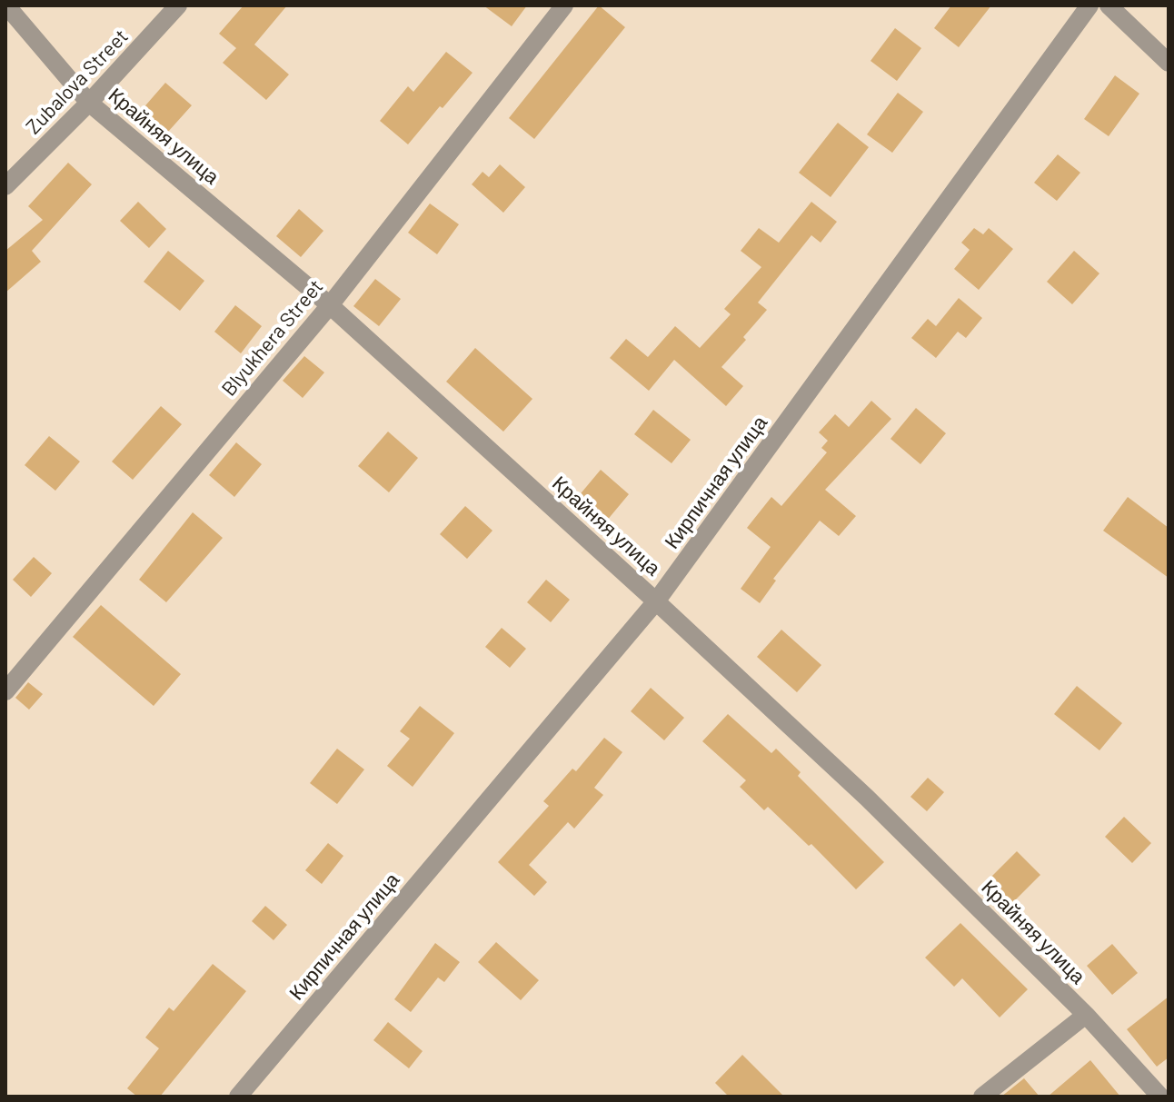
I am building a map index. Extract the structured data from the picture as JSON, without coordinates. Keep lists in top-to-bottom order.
{
  "streets": {
    "street": [
      "Zubalova Street",
      "Крайняя улица",
      "Blyukhera Street",
      "Кирпичная улица"
    ]
  },
  "crossings": [
    ["Zubalova Street", "Крайняя улица"],
    ["Крайняя улица", "Blyukhera Street"],
    ["Крайняя улица", "Кирпичная улица"]
  ]
}
